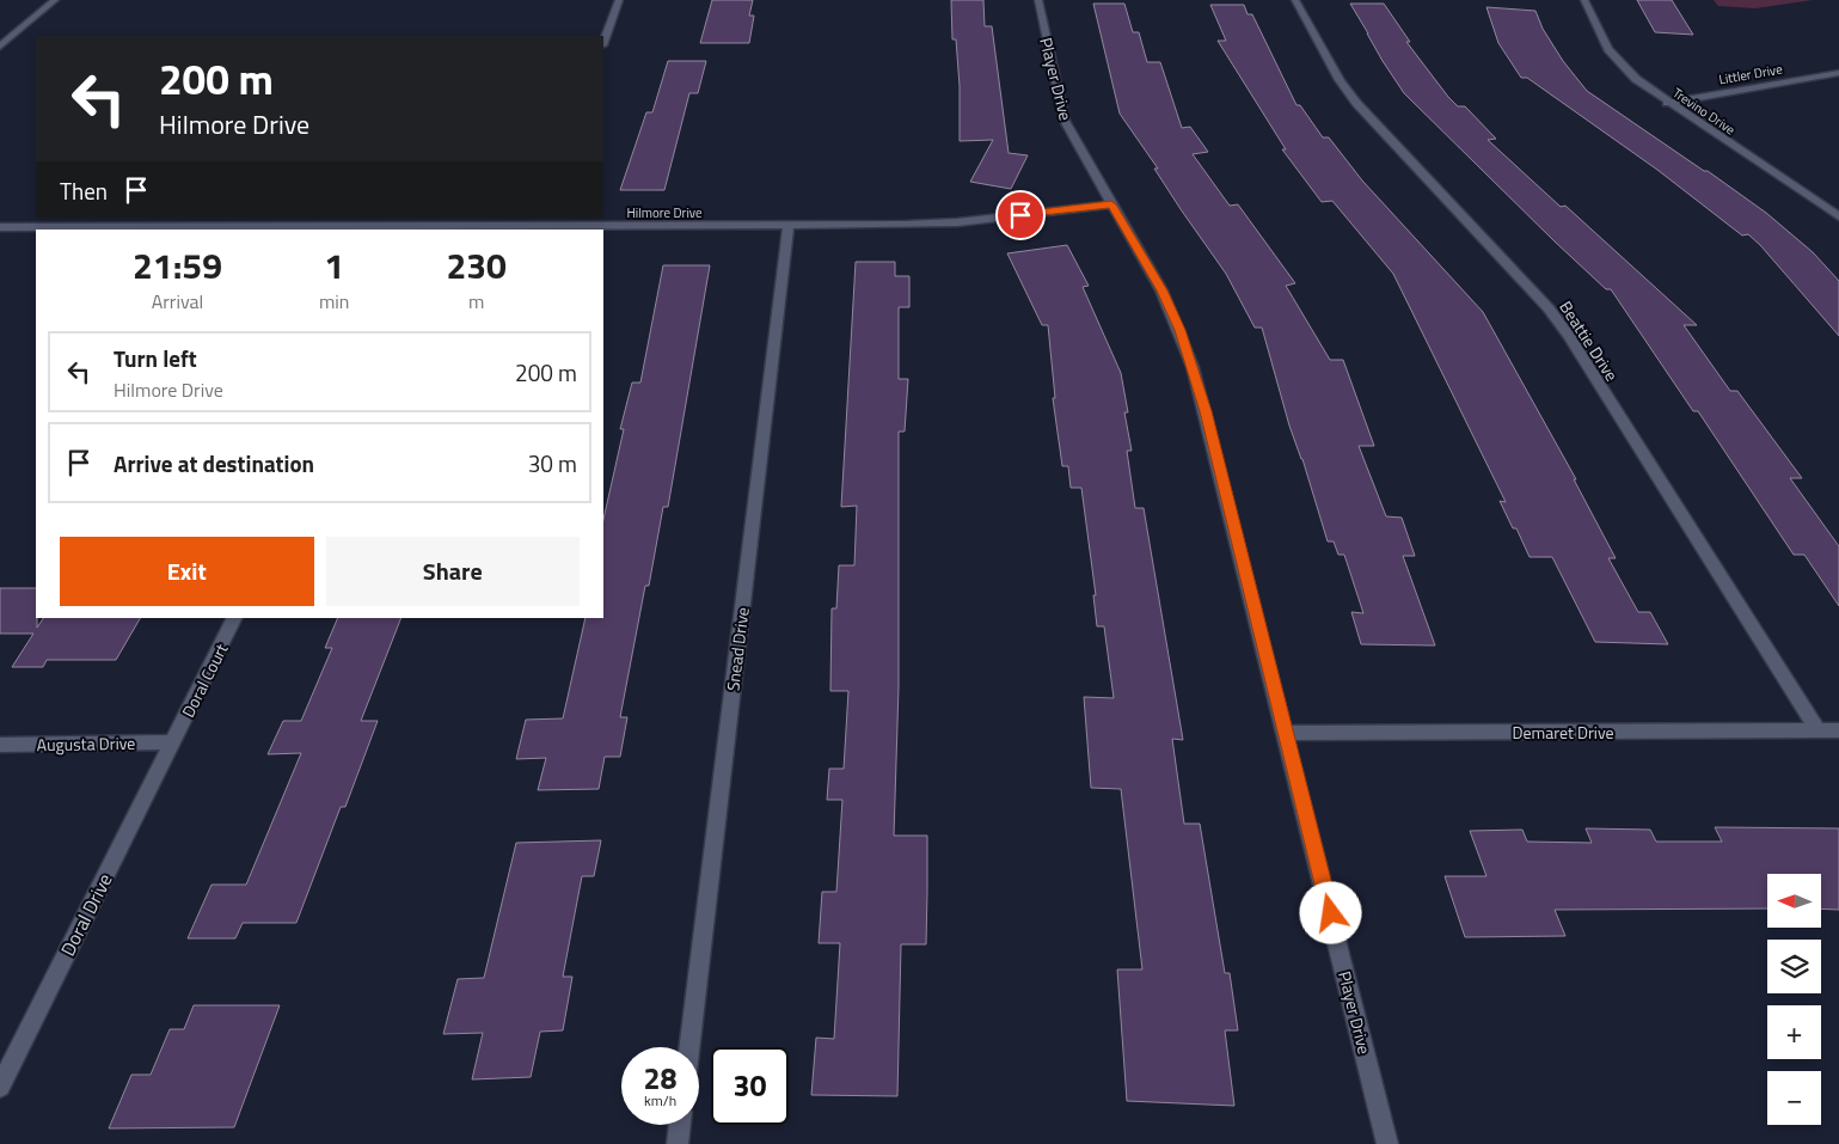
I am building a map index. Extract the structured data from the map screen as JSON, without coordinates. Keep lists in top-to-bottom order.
{
  "streets": {
    "street": [
      "Littler Drive",
      "Player Drive",
      "Trevino Drive",
      "Hilmore Drive",
      "Beattie Drive",
      "Snead Drive",
      "Doral Court",
      "Demaret Drive",
      "Augusta Drive",
      "Doral Drive"
    ]
  },
  "crossings": [
    ["Littler Drive", "Trevino Drive"],
    ["Player Drive", "Hilmore Drive"],
    ["Player Drive", "Demaret Drive"],
    ["Hilmore Drive", "Snead Drive"],
    ["Beattie Drive", "Demaret Drive"],
    ["Doral Court", "Augusta Drive"],
    ["Doral Court", "Doral Drive"],
    ["Augusta Drive", "Doral Drive"]
  ],
  "north": "left",
  "page": {
    "turn": ["200 m", "Hilmore Drive"],
    "then": "Then",
    "eta": [
      "21:59",
      "Arrival",
      "1",
      "min",
      "230",
      "m"
    ],
    "list": [
      {
        "name": "Turn left",
        "note": "Hilmore Drive",
        "value": "200 m"
      },
      {
        "name": "Arrive at destination",
        "value": "30 m"
      }
    ],
    "buttons": ["Exit", "Share"],
    "map_buttons": ["+", "−"],
    "speed": "28 km/h",
    "limit": "30"
  }
}
